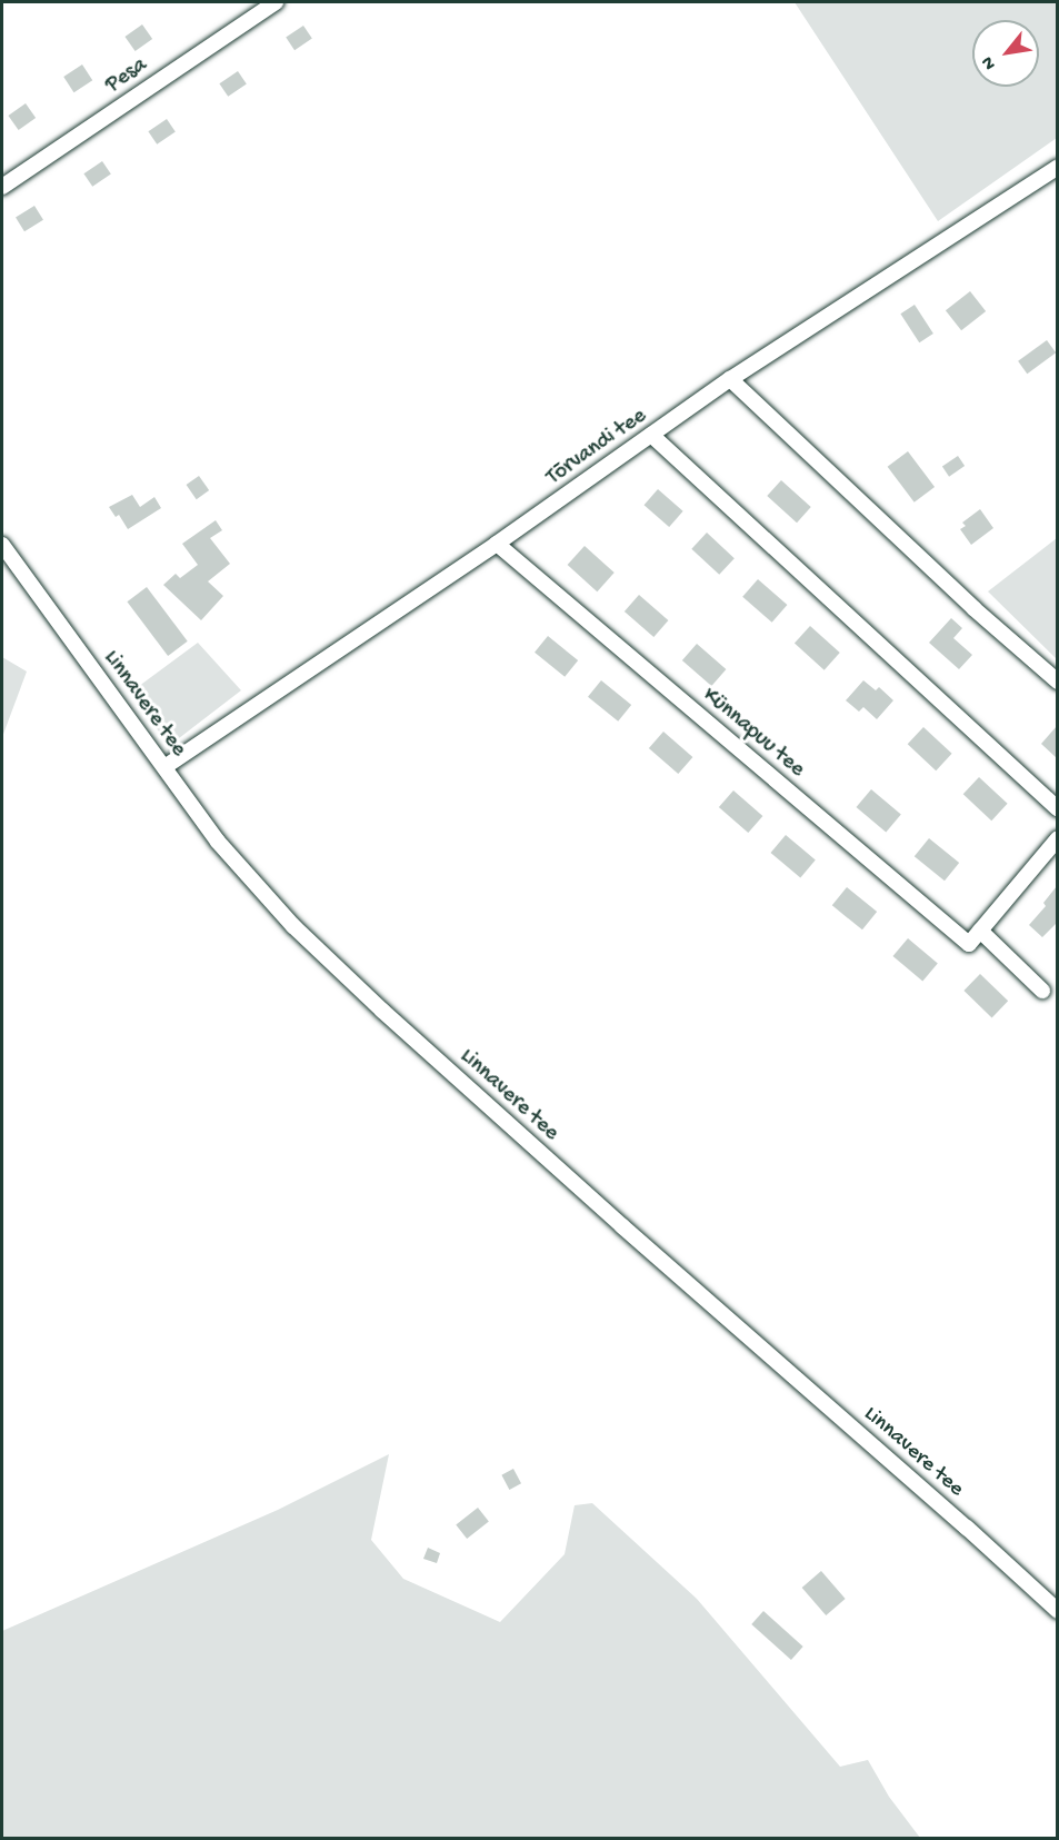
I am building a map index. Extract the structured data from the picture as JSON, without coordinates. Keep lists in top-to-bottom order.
{
  "streets": {
    "street": [
      "Pesa",
      "Tõrvandi tee",
      "Linnavere tee",
      "Künnapuu tee"
    ]
  },
  "crossings": [
    ["Tõrvandi tee", "Linnavere tee"],
    ["Tõrvandi tee", "Künnapuu tee"]
  ],
  "north": "bottom left"
}
